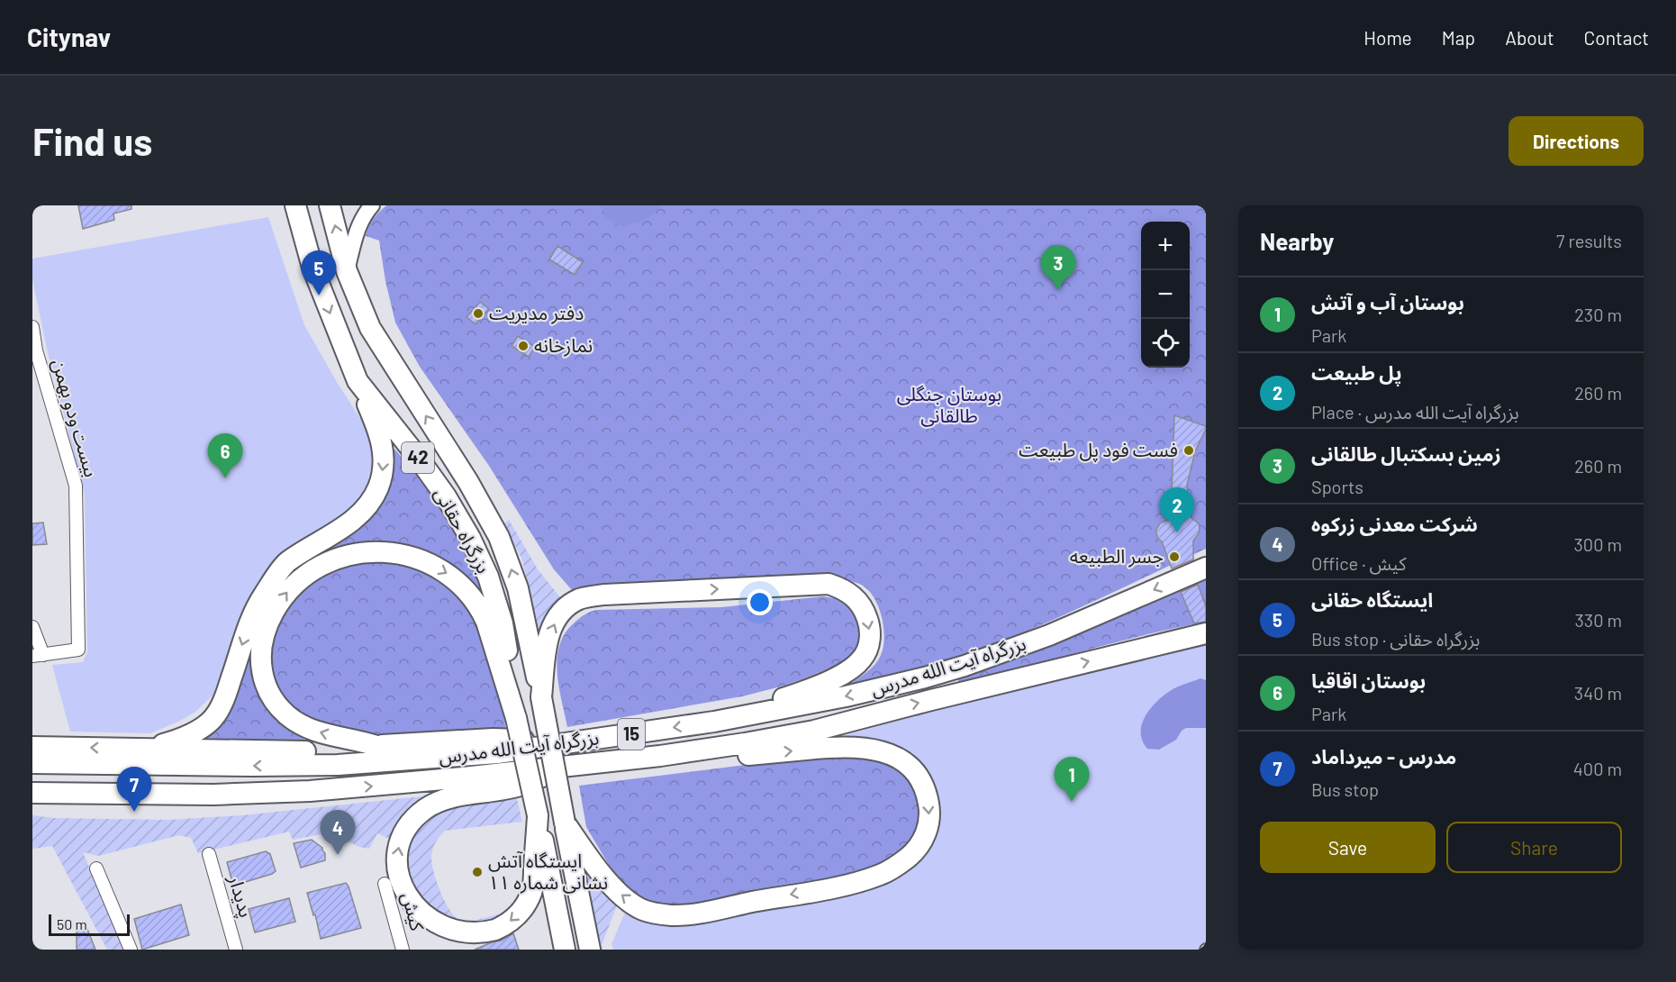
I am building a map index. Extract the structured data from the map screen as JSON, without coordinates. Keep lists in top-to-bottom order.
{
  "streets": {
    "highway": [
      "42",
      "بزرگراه حقانی",
      "بزرگراه آیت الله مدرس",
      "15"
    ],
    "street": ["بیست ودو بهمن", "پدیدار", "کیش"]
  },
  "parks": ["بوستان جنگلی طالقانی"],
  "places": [
    "دفتر مدیریت",
    "نمازخانه",
    "فست فود پل طبیعت",
    "جسر الطبيعه",
    "ایستگاه آتش نشانی شماره ۱۱"
  ],
  "scale_bar": "50 m",
  "page": {
    "header": "Citynav",
    "nav": [
      "Home",
      "Map",
      "About",
      "Contact"
    ],
    "buttons": [
      "Directions",
      ["Save", "Share"]
    ],
    "title": "Find us",
    "heading": ["Nearby", "7 results"],
    "map_buttons": ["+", "−"],
    "pins": [
      "3",
      "5",
      "6",
      "2",
      "1",
      "7",
      "4"
    ],
    "list": [
      {
        "mark": "1",
        "name": "بوستان آب و آتش",
        "note": "Park",
        "value": "230 m"
      },
      {
        "mark": "2",
        "name": "پل طبیعت",
        "note": "Place · بزرگراه آیت الله مدرس",
        "value": "260 m"
      },
      {
        "mark": "3",
        "name": "زمین بسکتبال طالقانی",
        "note": "Sports",
        "value": "260 m"
      },
      {
        "mark": "4",
        "name": "شرکت معدنی زرکوه",
        "note": "Office · کیش",
        "value": "300 m"
      },
      {
        "mark": "5",
        "name": "ایستگاه حقانی",
        "note": "Bus stop · بزرگراه حقانی",
        "value": "330 m"
      },
      {
        "mark": "6",
        "name": "بوستان اقاقیا",
        "note": "Park",
        "value": "340 m"
      },
      {
        "mark": "7",
        "name": "مدرس - میرداماد",
        "note": "Bus stop",
        "value": "400 m"
      }
    ],
    "scale": "50 m"
  }
}
